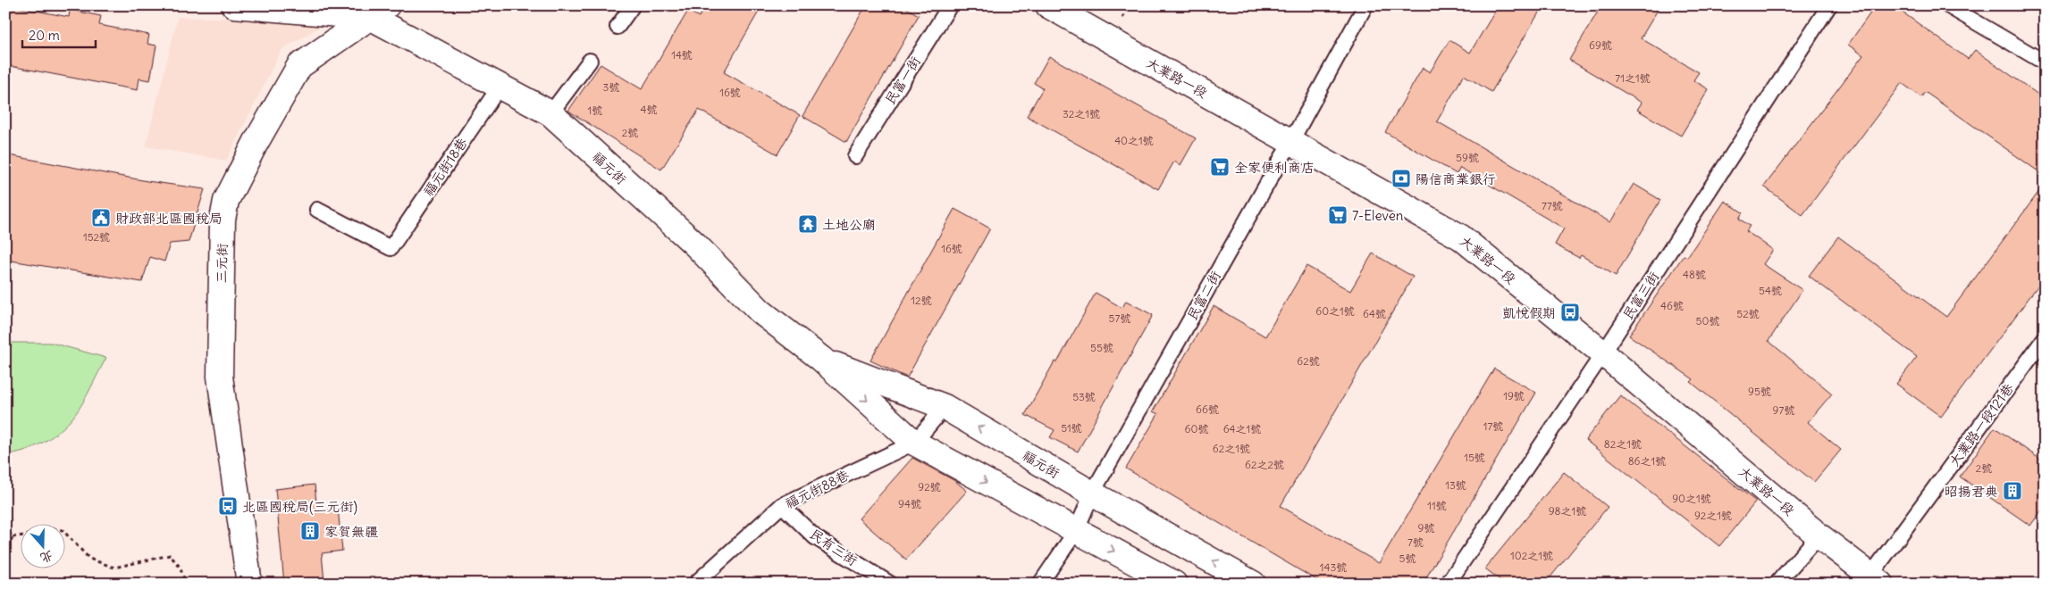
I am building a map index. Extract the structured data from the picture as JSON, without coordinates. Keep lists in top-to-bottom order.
{
  "streets": {
    "street": ["大業路一段", "福元街", "三元街"],
    "lane": [
      "民富一街",
      "福元街18巷",
      "民富二街",
      "民富三街",
      "大業路一段121巷",
      "福元街88巷",
      "民有三街"
    ]
  },
  "crossings": [
    ["大業路一段", "民富二街"],
    ["大業路一段", "民富三街"],
    ["大業路一段", "大業路一段121巷"],
    ["福元街18巷", "福元街"],
    ["福元街", "三元街"],
    ["福元街", "民富二街"],
    ["福元街", "福元街88巷"],
    ["福元街88巷", "民有三街"]
  ],
  "places": {
    "supermarket": ["全家便利商店", "7-Eleven"],
    "bank": ["陽信商業銀行"],
    "public building": ["財政部北區國稅局"],
    "temple": ["土地公廟"],
    "bus stop": ["凱悅假期", "北區國稅局(三元街)"],
    "building": ["昭揚君典", "家賀無疆"]
  },
  "house_numbers": [
    "69號",
    "14號",
    "71之1號",
    "3號",
    "16號",
    "4號",
    "1號",
    "32之1號",
    "2號",
    "40之1號",
    "59號",
    "77號",
    "152號",
    "16號",
    "48號",
    "54號",
    "12號",
    "46號",
    "60之1號",
    "64號",
    "52號",
    "57號",
    "50號",
    "55號",
    "62號",
    "95號",
    "19號",
    "53號",
    "66號",
    "97號",
    "17號",
    "51號",
    "60號",
    "64之1號",
    "82之1號",
    "62之1號",
    "15號",
    "86之1號",
    "62之2號",
    "2號",
    "13號",
    "92號",
    "90之1號",
    "94號",
    "11號",
    "98之1號",
    "92之1號",
    "9號",
    "7號",
    "102之1號",
    "5號",
    "143號"
  ],
  "scale_bar": "20 m",
  "north": "bottom"
}
